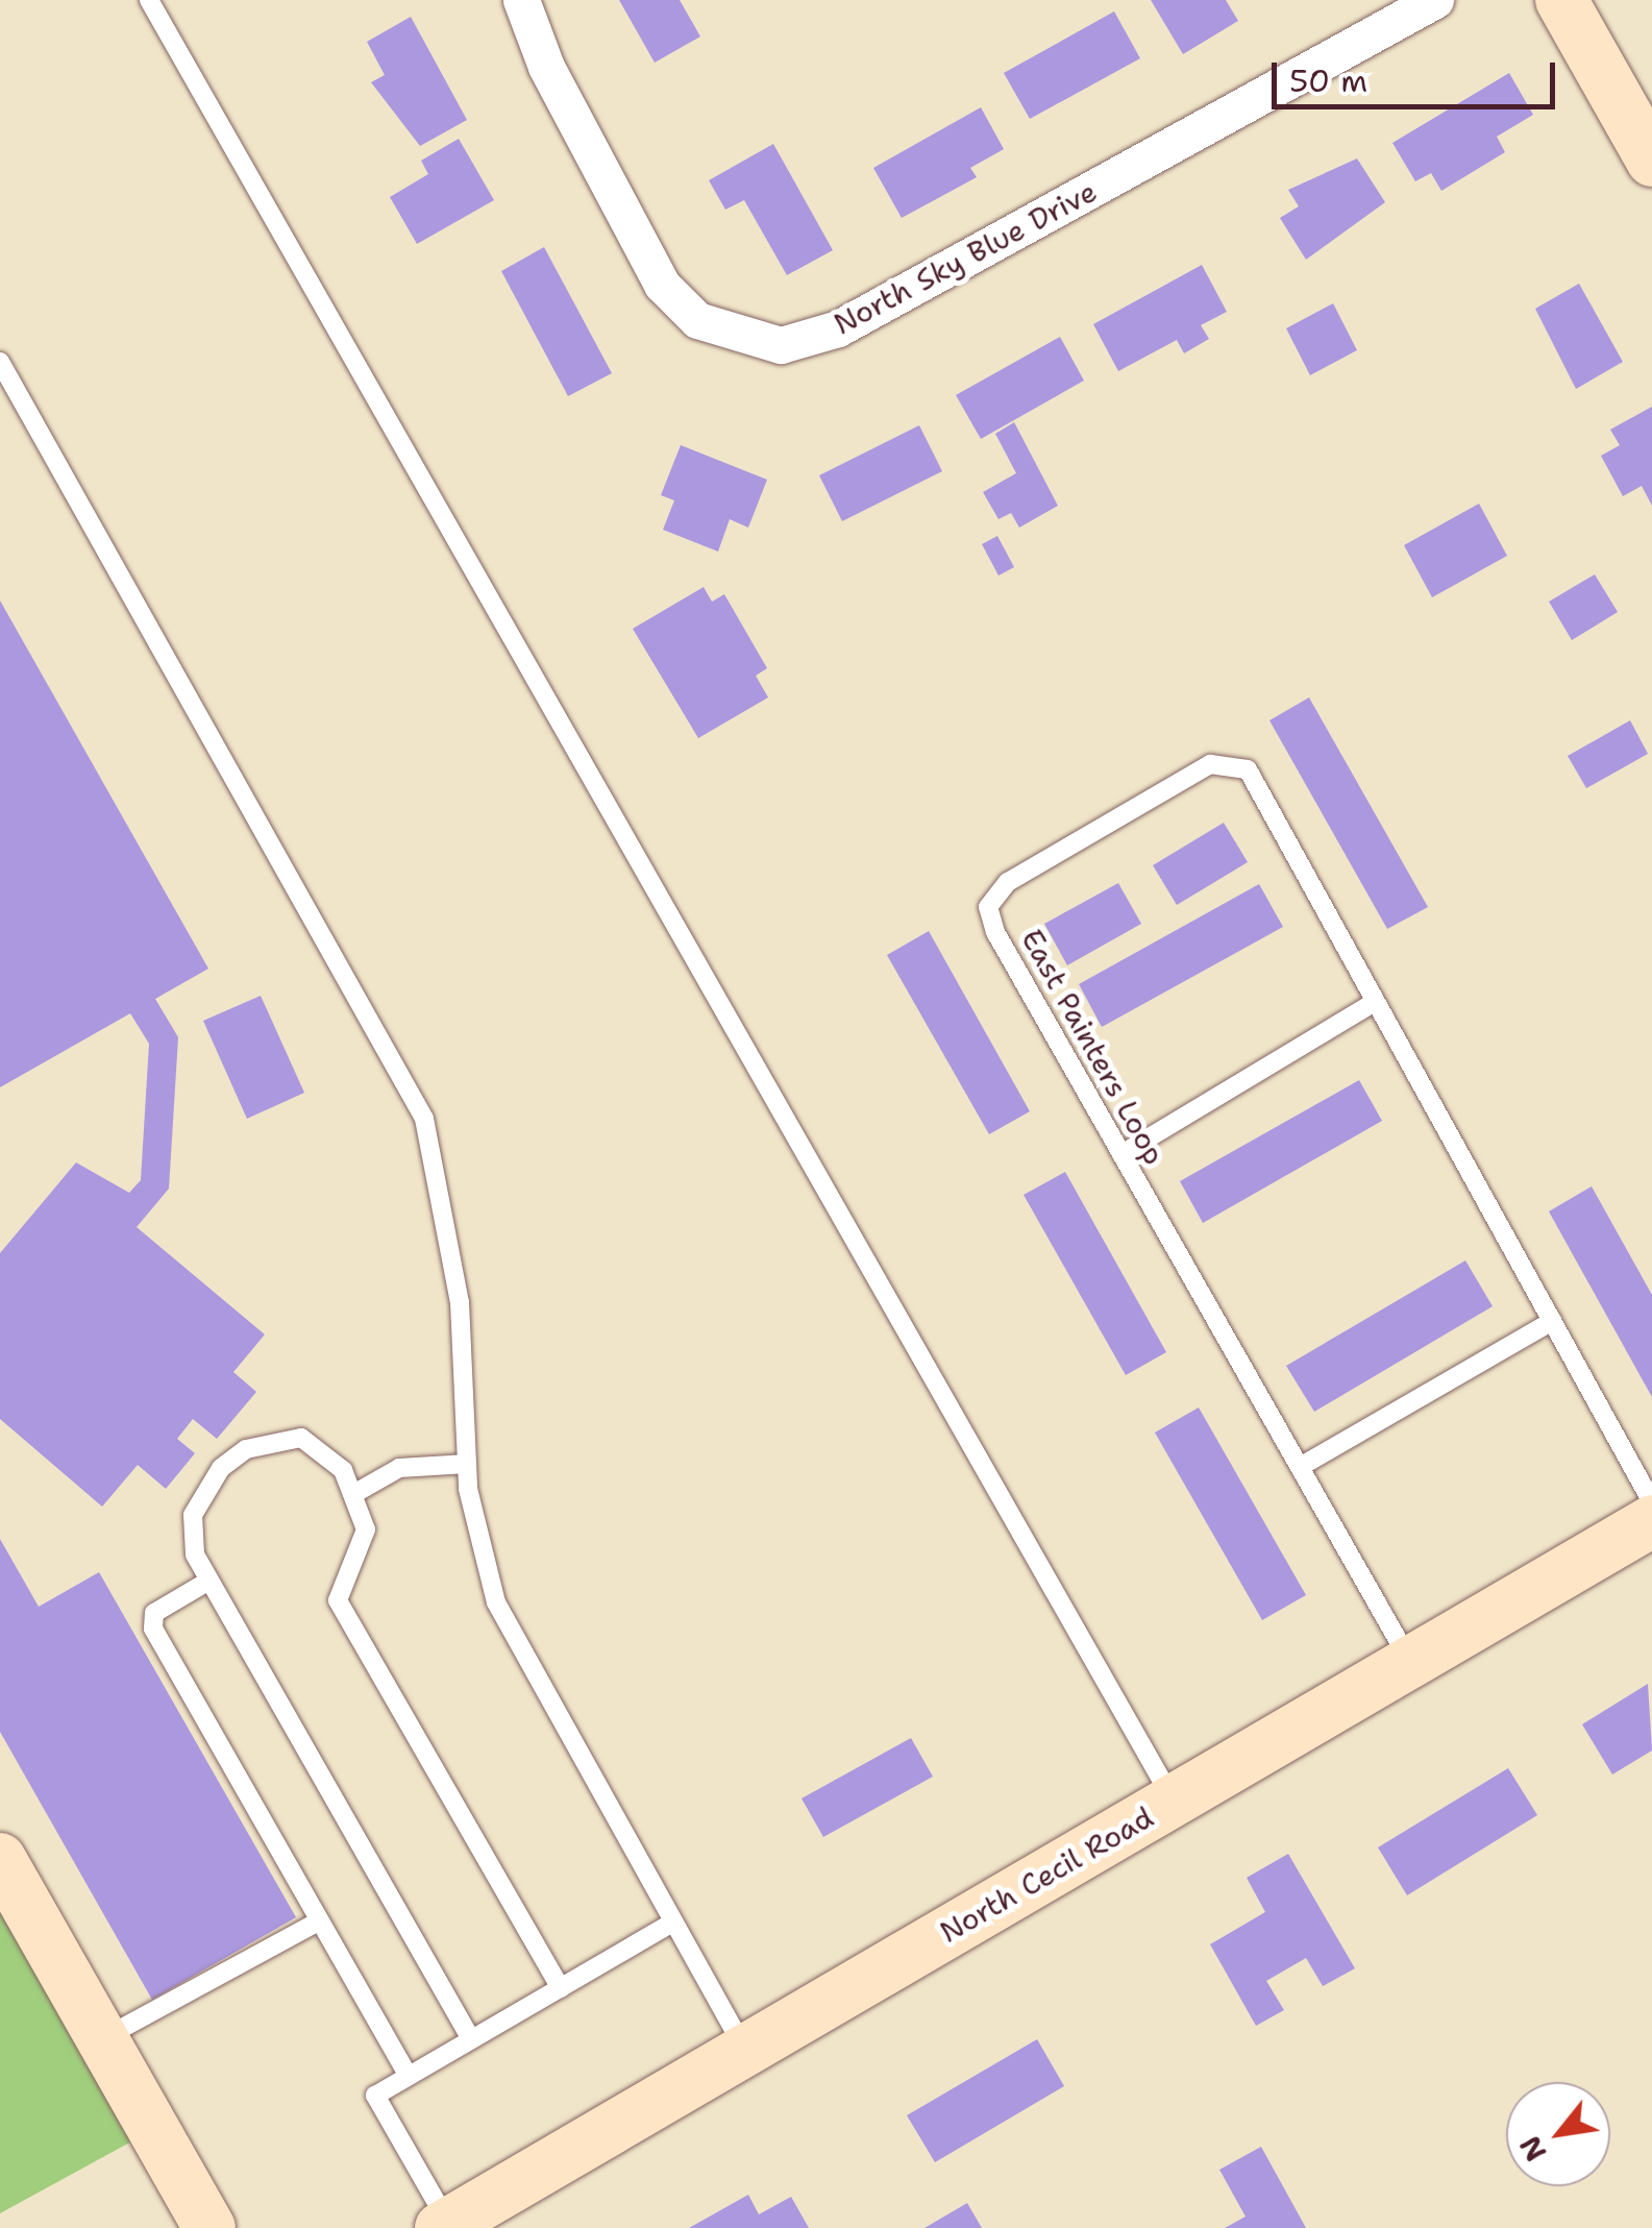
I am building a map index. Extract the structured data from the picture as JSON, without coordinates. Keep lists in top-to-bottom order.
{
  "streets": {
    "street": ["North Sky Blue Drive", "North Cecil Road"],
    "lane": ["East Painters Loop"]
  },
  "crossings": [
    ["East Painters Loop", "North Cecil Road"]
  ],
  "scale_bar": "50 m",
  "north": "bottom left"
}
